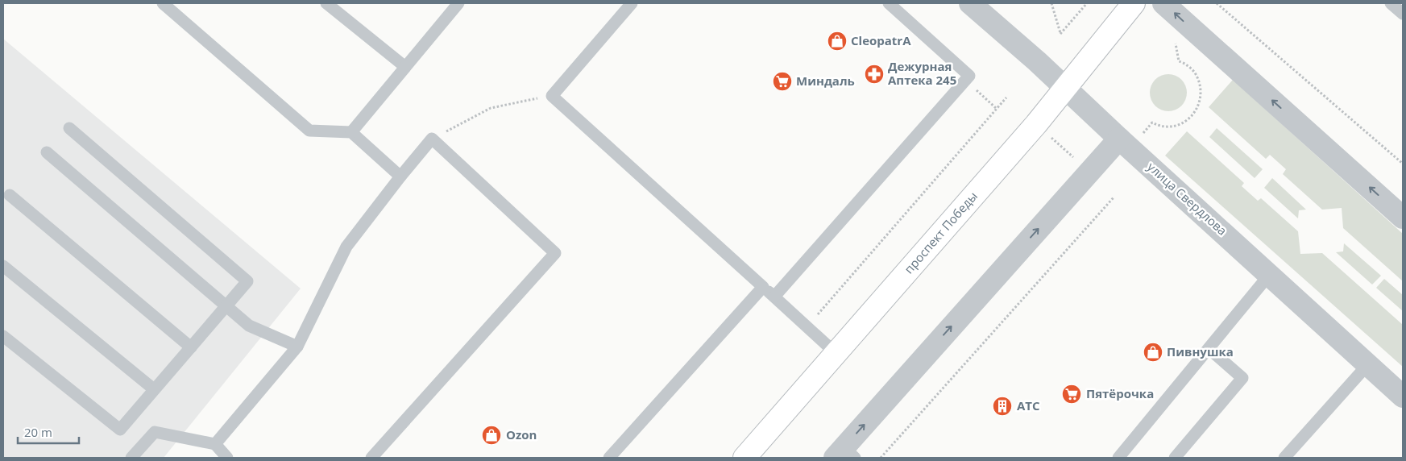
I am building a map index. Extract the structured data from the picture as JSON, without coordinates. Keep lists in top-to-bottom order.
{
  "streets": {
    "main road": ["проспект Победы"],
    "street": ["улица Свердлова"]
  },
  "crossings": [
    ["улица Свердлова", "проспект Победы"]
  ],
  "places": {
    "shop": ["CleopatrA", "Пивнушка", "Ozon"],
    "pharmacy": ["Дежурная Аптека 245"],
    "supermarket": ["Миндаль", "Пятёрочка"],
    "building": ["АТС"]
  },
  "scale_bar": "20 m"
}
